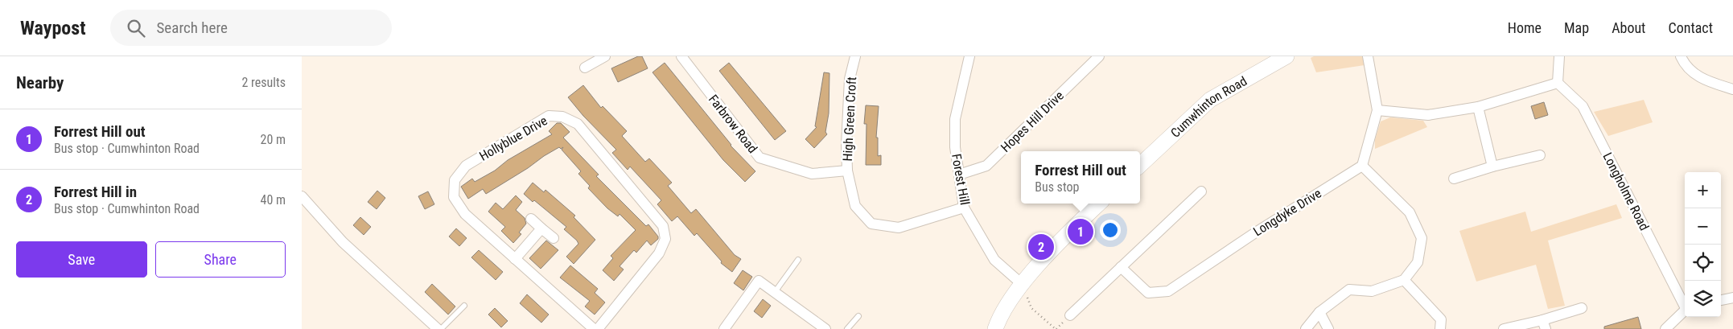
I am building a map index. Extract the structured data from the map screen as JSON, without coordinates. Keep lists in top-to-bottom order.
{
  "streets": {
    "street": [
      "Cumwhinton Road",
      "High Green Croft",
      "Hopes Hill Drive",
      "Farbrow Road",
      "Hollyblue Drive",
      "Forest Hill",
      "Longholme Road",
      "Longdyke Drive"
    ]
  },
  "crossings": [
    ["High Green Croft", "Farbrow Road"],
    ["High Green Croft", "Forest Hill"],
    ["Hopes Hill Drive", "Forest Hill"]
  ],
  "page": {
    "header": "Waypost",
    "search": "Search here",
    "nav": [
      "Home",
      "Map",
      "About",
      "Contact"
    ],
    "heading": ["Nearby", "2 results"],
    "list": [
      {
        "mark": "1",
        "name": "Forrest Hill out",
        "note": "Bus stop · Cumwhinton Road",
        "value": "20 m"
      },
      {
        "mark": "2",
        "name": "Forrest Hill in",
        "note": "Bus stop · Cumwhinton Road",
        "value": "40 m"
      }
    ],
    "popup": ["Forrest Hill out", "Bus stop"],
    "map_buttons": ["+", "−"],
    "pins": ["1", "2"],
    "buttons": ["Save", "Share"]
  }
}
